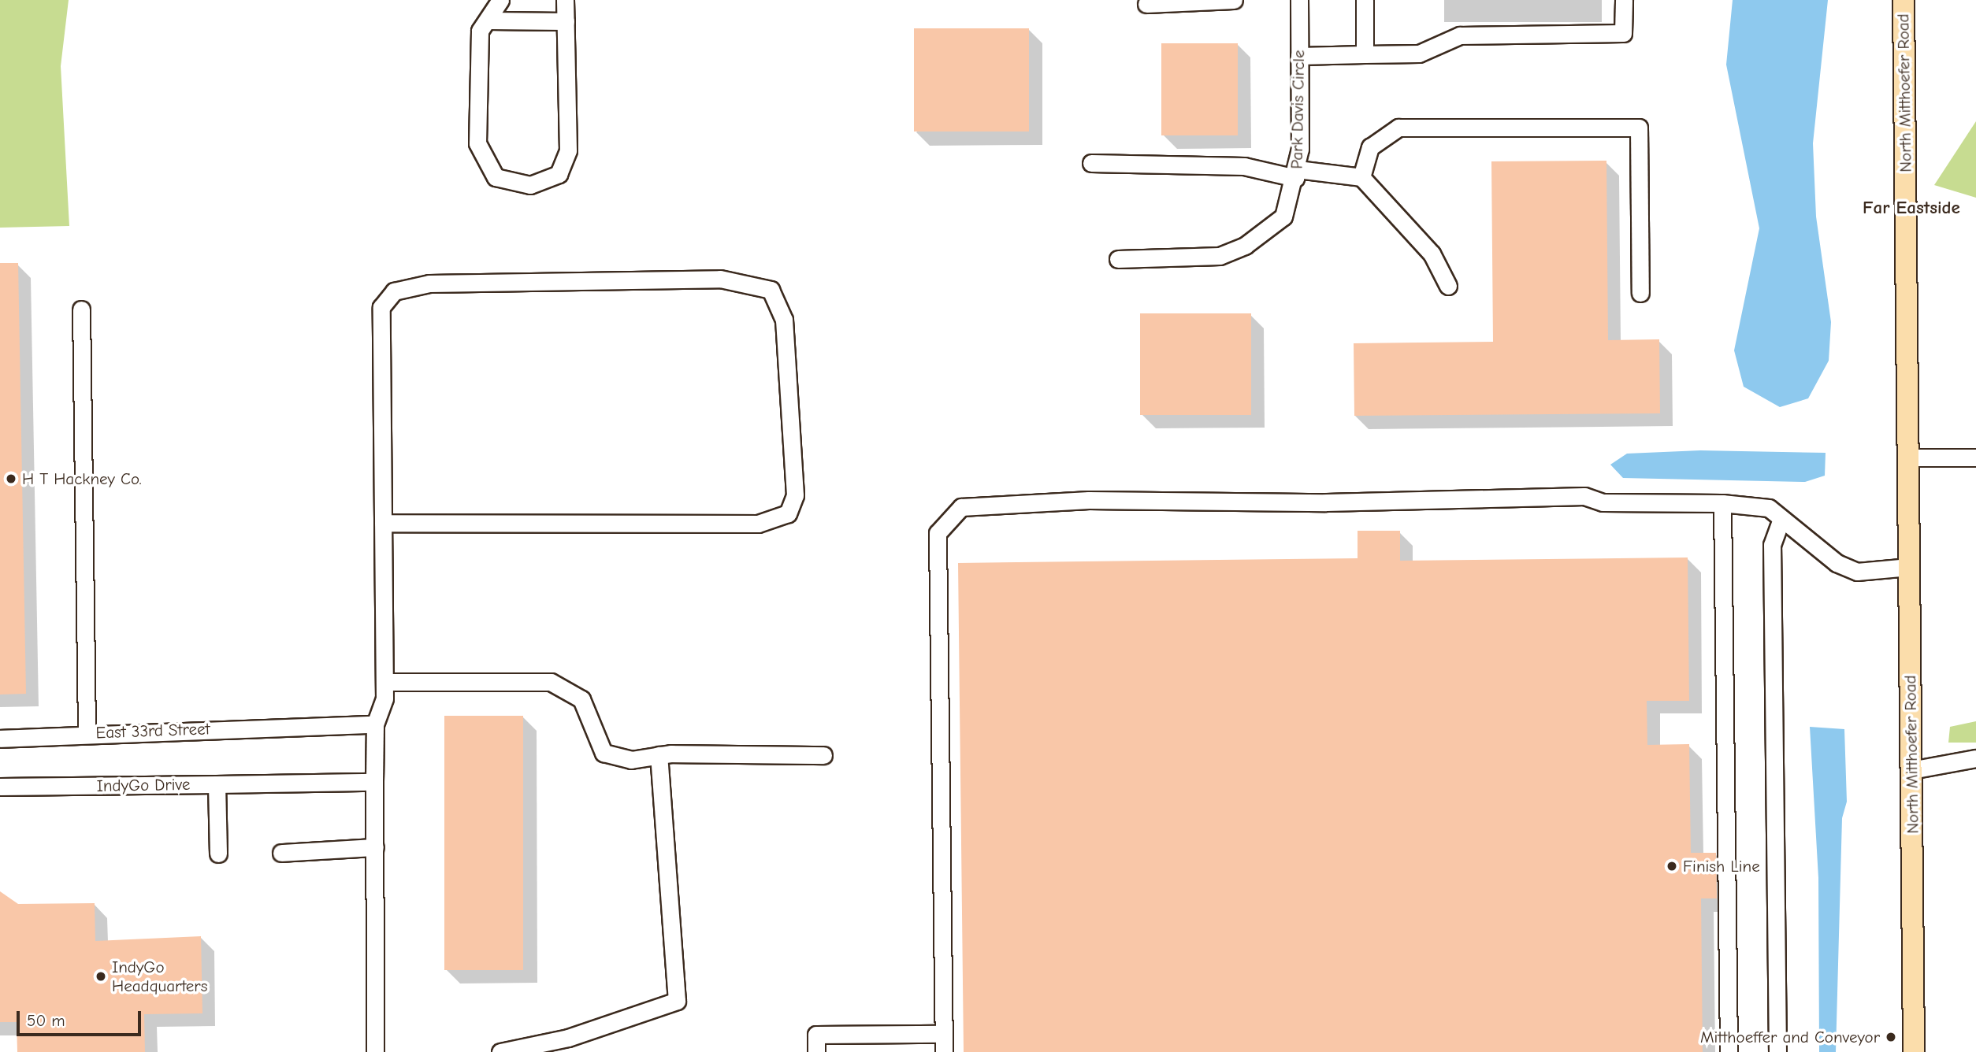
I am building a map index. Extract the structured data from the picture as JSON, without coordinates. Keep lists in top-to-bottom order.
{
  "streets": {
    "main road": ["North Mitthoefer Road"],
    "street": ["Park Davis Circle", "East 33rd Street", "IndyGo Drive"]
  },
  "districts": ["Far Eastside"],
  "places": [
    "H T Hackney Co.",
    "Finish Line",
    "IndyGo Headquarters",
    "Mitthoeffer and Conveyor"
  ],
  "scale_bar": "50 m"
}
